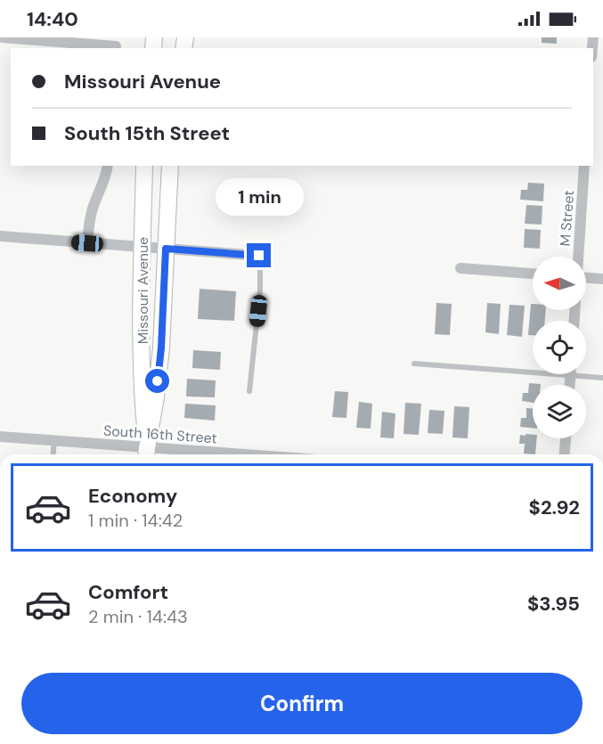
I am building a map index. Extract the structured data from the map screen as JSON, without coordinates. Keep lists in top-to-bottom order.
{
  "streets": {
    "main road": ["Missouri Avenue"],
    "street": ["M Street", "South 16th Street"]
  },
  "crossings": [
    ["Missouri Avenue", "South 16th Street"]
  ],
  "north": "left",
  "page": {
    "status": "14:40",
    "banner": ["Missouri Avenue", "South 15th Street"],
    "bubble": "1 min",
    "list": [
      {
        "name": "Economy",
        "note": "1 min · 14:42",
        "value": "$2.92"
      },
      {
        "name": "Comfort",
        "note": "2 min · 14:43",
        "value": "$3.95"
      }
    ],
    "buttons": "Confirm"
  }
}
